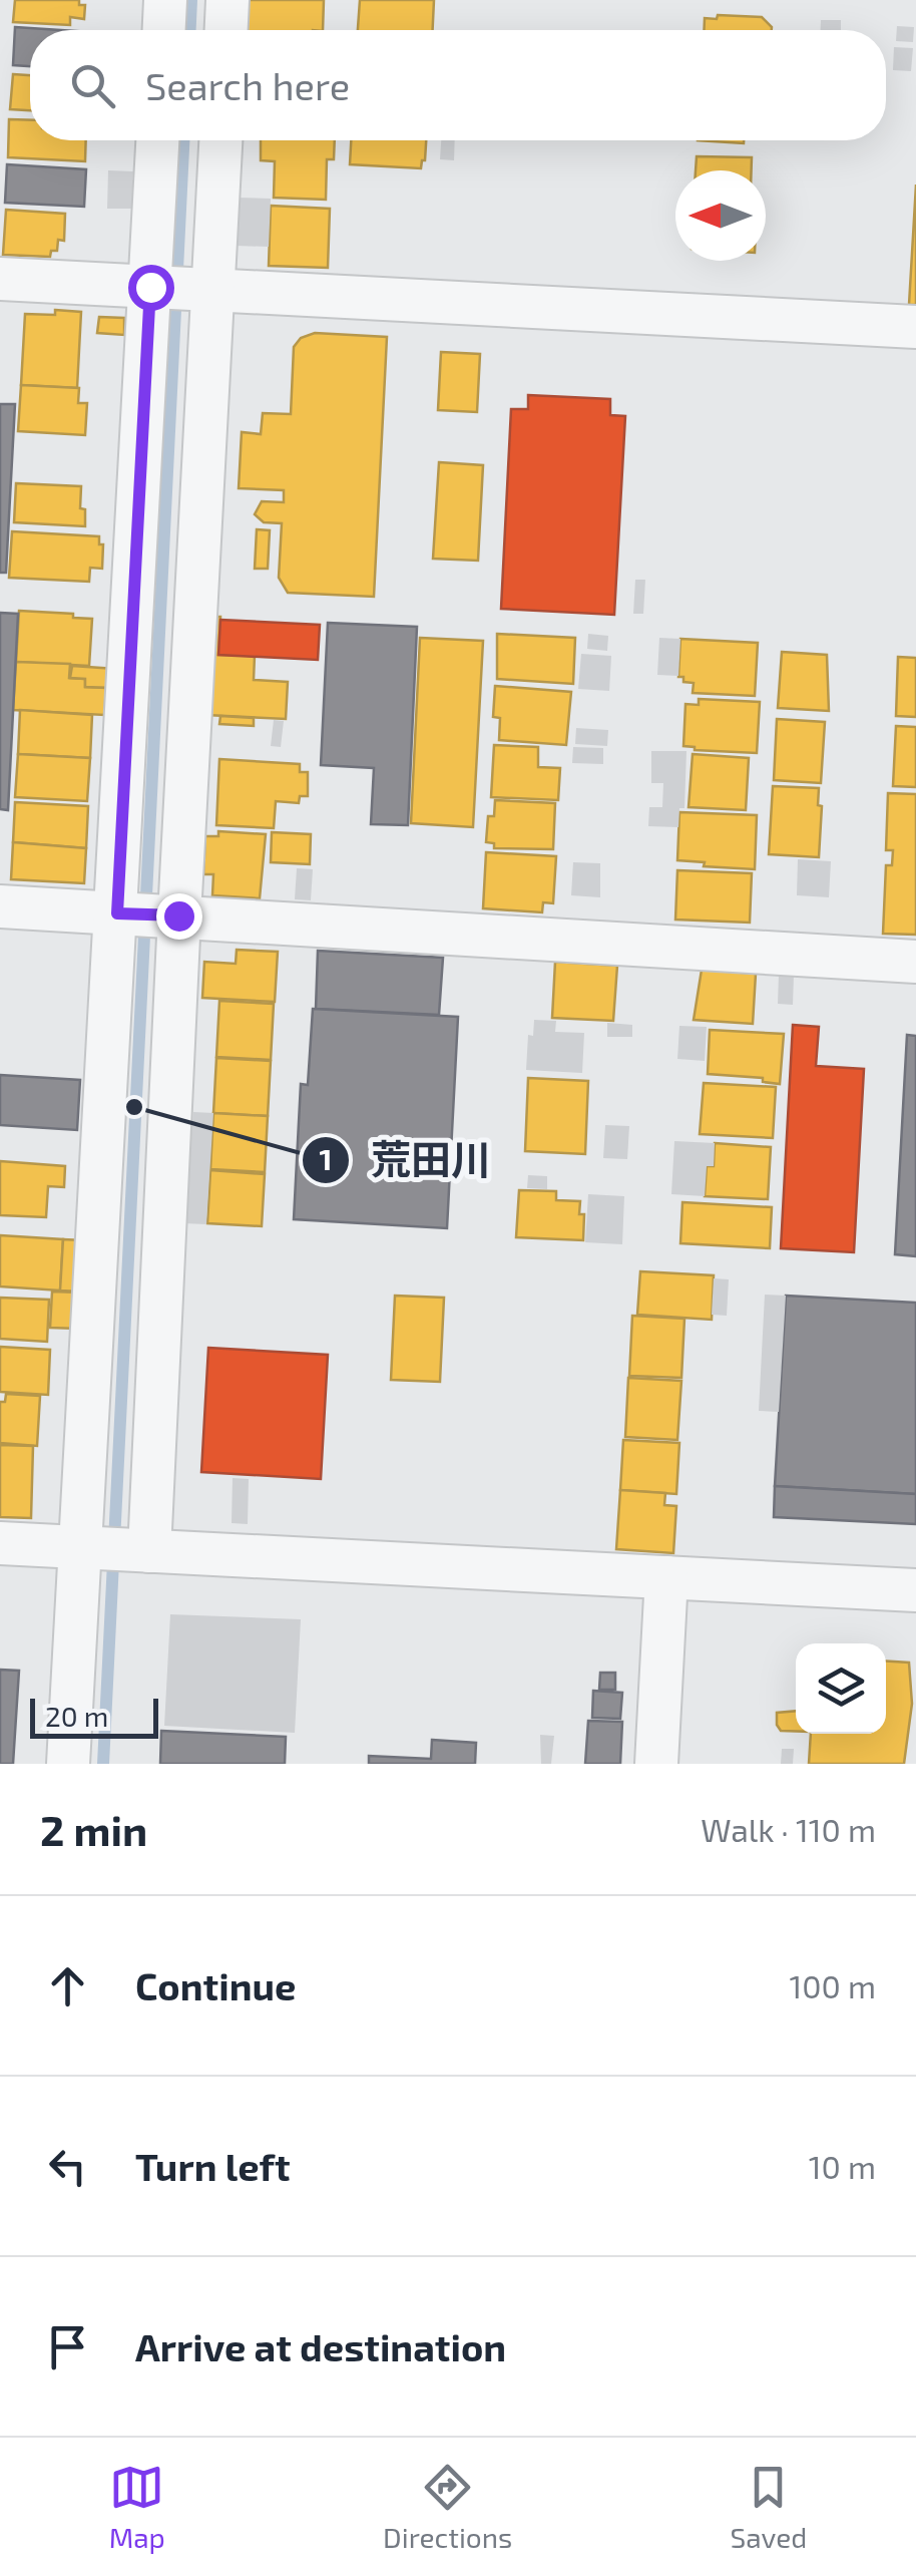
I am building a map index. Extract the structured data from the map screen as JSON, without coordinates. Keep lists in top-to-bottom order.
{
  "places": ["荒田川"],
  "scale_bar": "20 m",
  "north": "left",
  "page": {
    "search": "Search here",
    "scale": "20 m",
    "heading": ["2 min", "Walk · 110 m"],
    "list": [
      ["Continue", "100 m"],
      ["Turn left", "10 m"],
      "Arrive at destination"
    ],
    "nav": ["Map", "Directions", "Saved"]
  }
}
